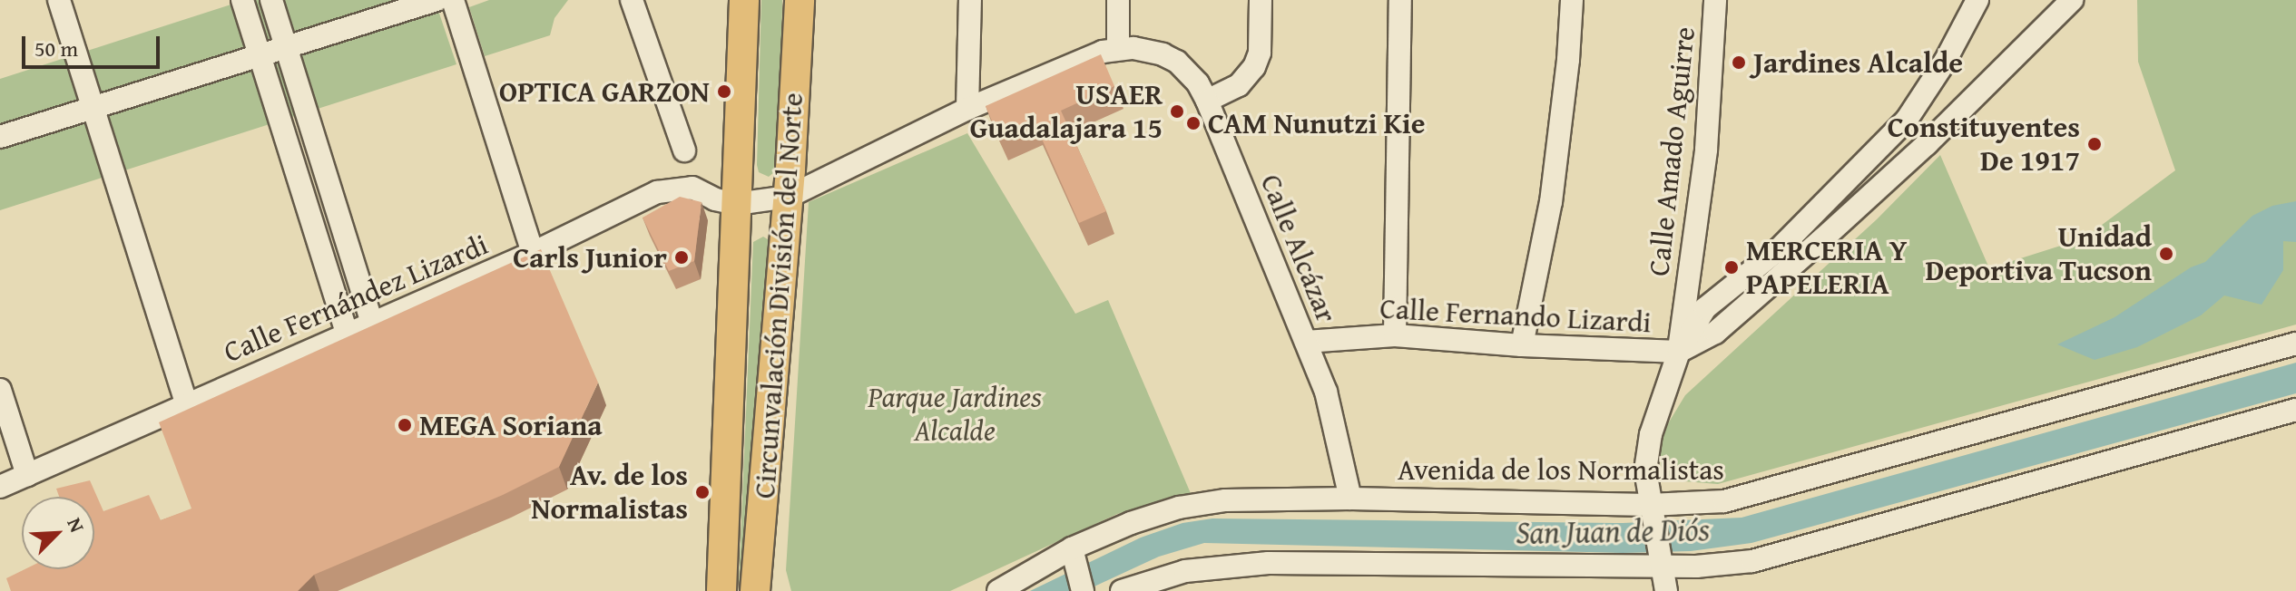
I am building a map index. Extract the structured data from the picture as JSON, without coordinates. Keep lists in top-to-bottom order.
{
  "streets": {
    "main road": ["Circunvalación División del Norte"],
    "street": [
      "Calle Amado Aguirre",
      "Calle Alcázar",
      "Calle Fernández Lizardi",
      "Calle Fernando Lizardi",
      "Avenida de los Normalistas"
    ]
  },
  "crossings": [
    ["Calle Amado Aguirre", "Calle Fernando Lizardi"],
    ["Calle Alcázar", "Circunvalación División del Norte"],
    ["Calle Alcázar", "Calle Fernández Lizardi"],
    ["Calle Alcázar", "Calle Fernando Lizardi"],
    ["Calle Alcázar", "Avenida de los Normalistas"],
    ["Circunvalación División del Norte", "Calle Fernández Lizardi"]
  ],
  "water": ["San Juan de Diós"],
  "parks": ["Parque Jardines Alcalde"],
  "places": [
    "Jardines Alcalde",
    "OPTICA GARZON",
    "USAER Guadalajara 15",
    "CAM Nunutzi Kie",
    "Constituyentes De 1917",
    "Unidad Deportiva Tucson",
    "Carls Junior",
    "MERCERIA Y PAPELERIA",
    "MEGA Soriana",
    "Av. de los Normalistas"
  ],
  "scale_bar": "50 m",
  "north": "top right"
}
